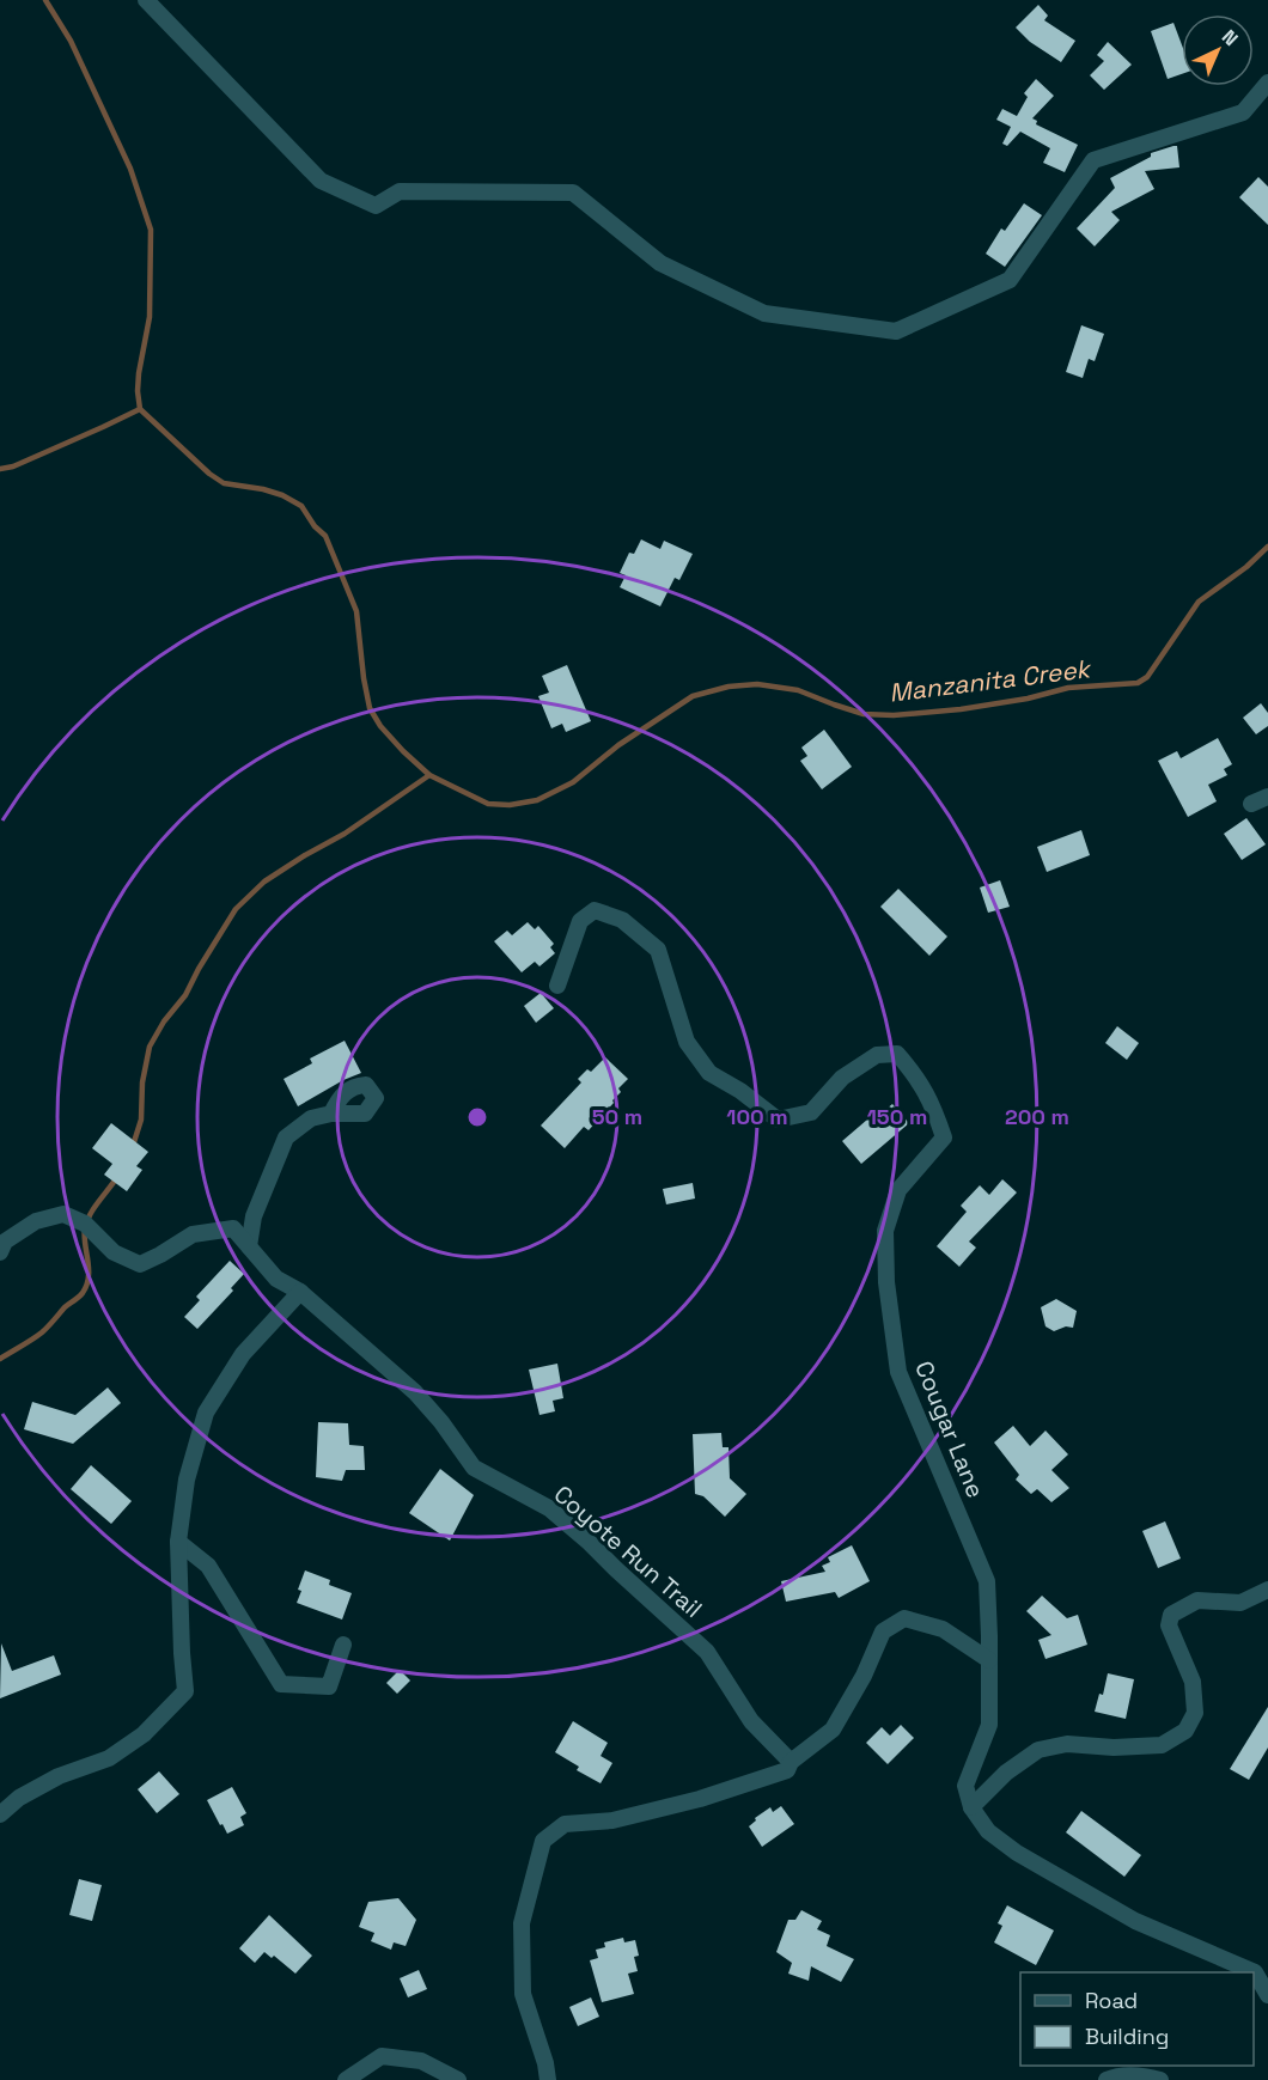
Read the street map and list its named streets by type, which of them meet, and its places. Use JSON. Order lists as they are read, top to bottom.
{
  "streets": {
    "street": ["Cougar Lane", "Coyote Run Trail"]
  },
  "water": ["Manzanita Creek"],
  "legend": ["Road", "Building"],
  "north": "top right",
  "rings": [
    "50 m",
    "100 m",
    "150 m",
    "200 m"
  ]
}
